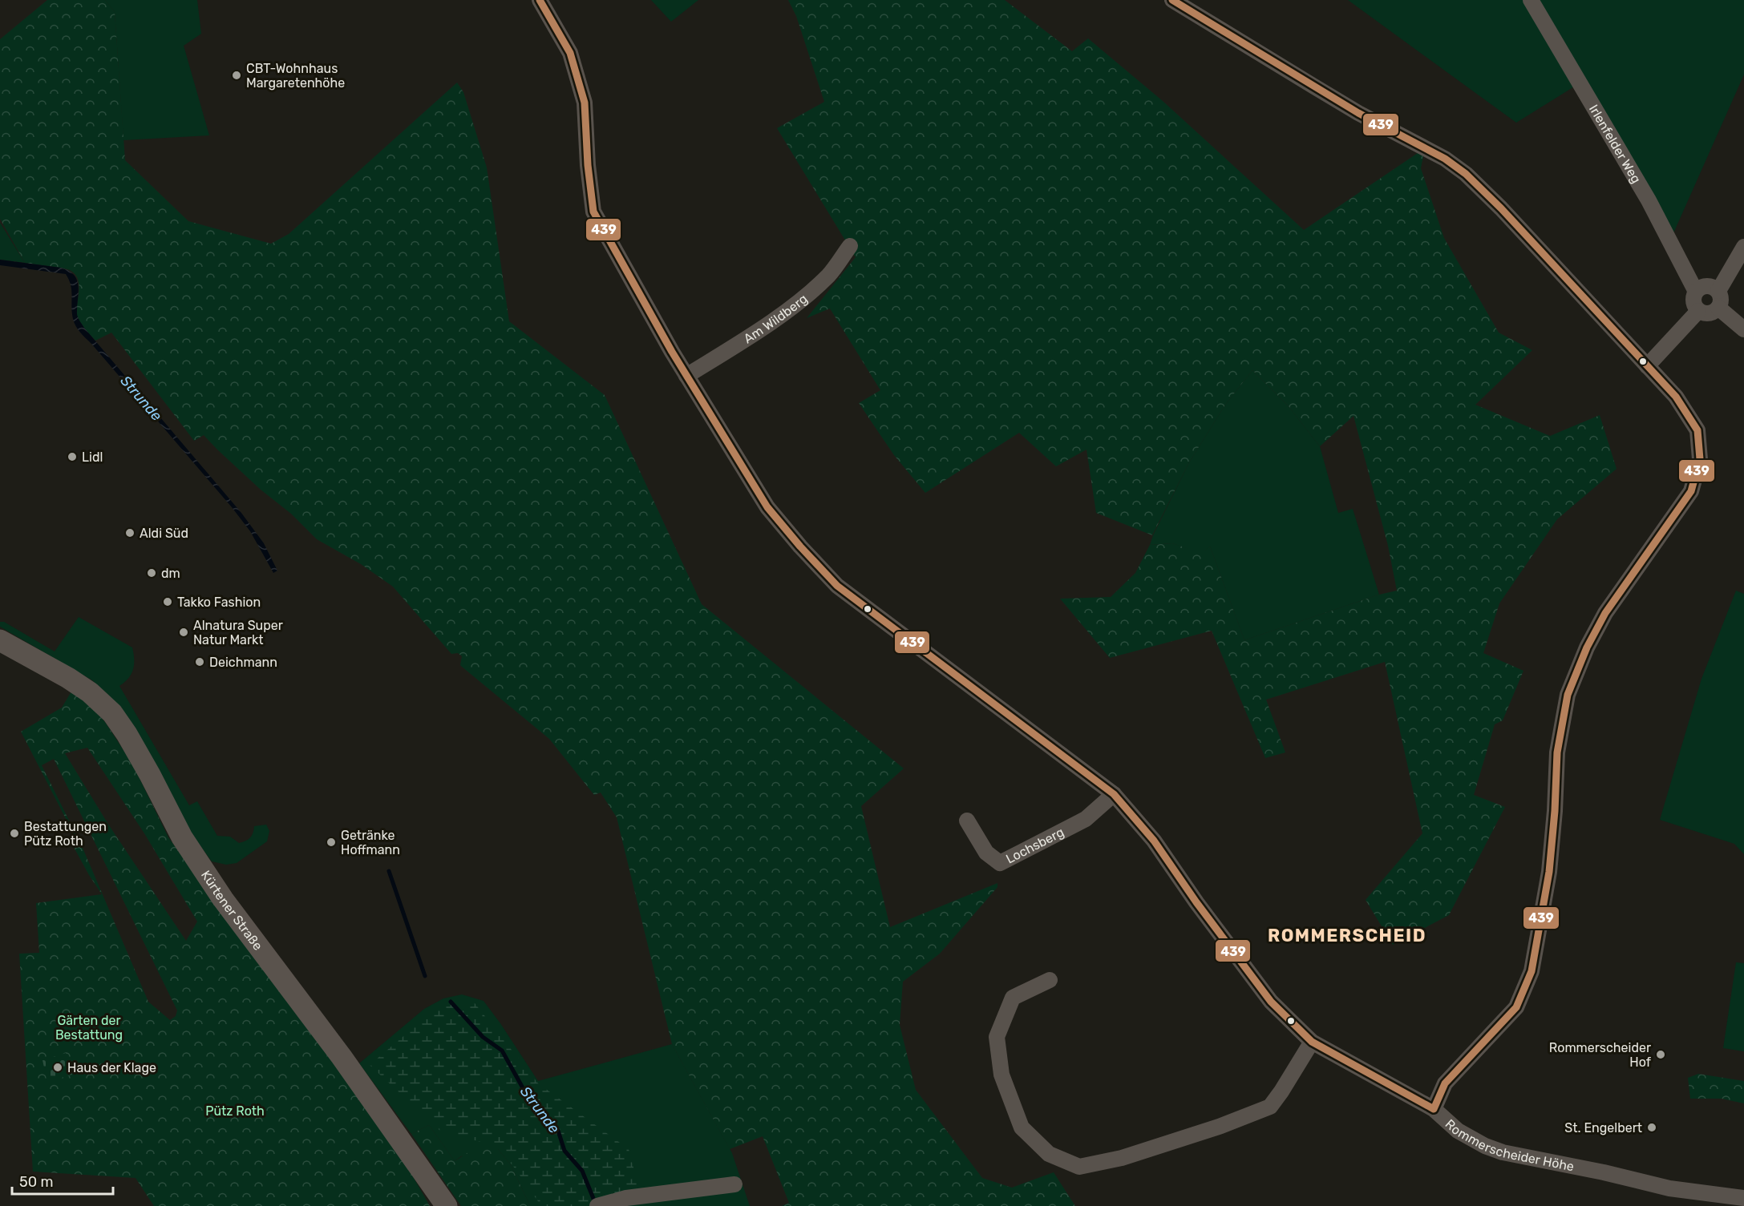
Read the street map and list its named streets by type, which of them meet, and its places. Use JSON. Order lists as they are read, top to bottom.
{
  "streets": {
    "main road": ["Kürtener Straße"],
    "street": [
      "Irlenfelder Weg",
      "Am Wildberg",
      "Lochsberg",
      "Rommerscheider Höhe"
    ]
  },
  "crossings": [
    ["Am Wildberg", "Rommerscheider Höhe"],
    ["Lochsberg", "Rommerscheider Höhe"]
  ],
  "districts": ["ROMMERSCHEID"],
  "water": ["Strunde"],
  "parks": ["Gärten der Bestattung", "Pütz Roth"],
  "places": [
    "CBT-Wohnhaus Margaretenhöhe",
    "Lidl",
    "Aldi Süd",
    "dm",
    "Takko Fashion",
    "Alnatura Super Natur Markt",
    "Deichmann",
    "Bestattungen Pütz Roth",
    "Getränke Hoffmann",
    "Rommerscheider Hof",
    "Haus der Klage",
    "St. Engelbert"
  ],
  "lines": ["transit line 439"],
  "scale_bar": "50 m"
}
